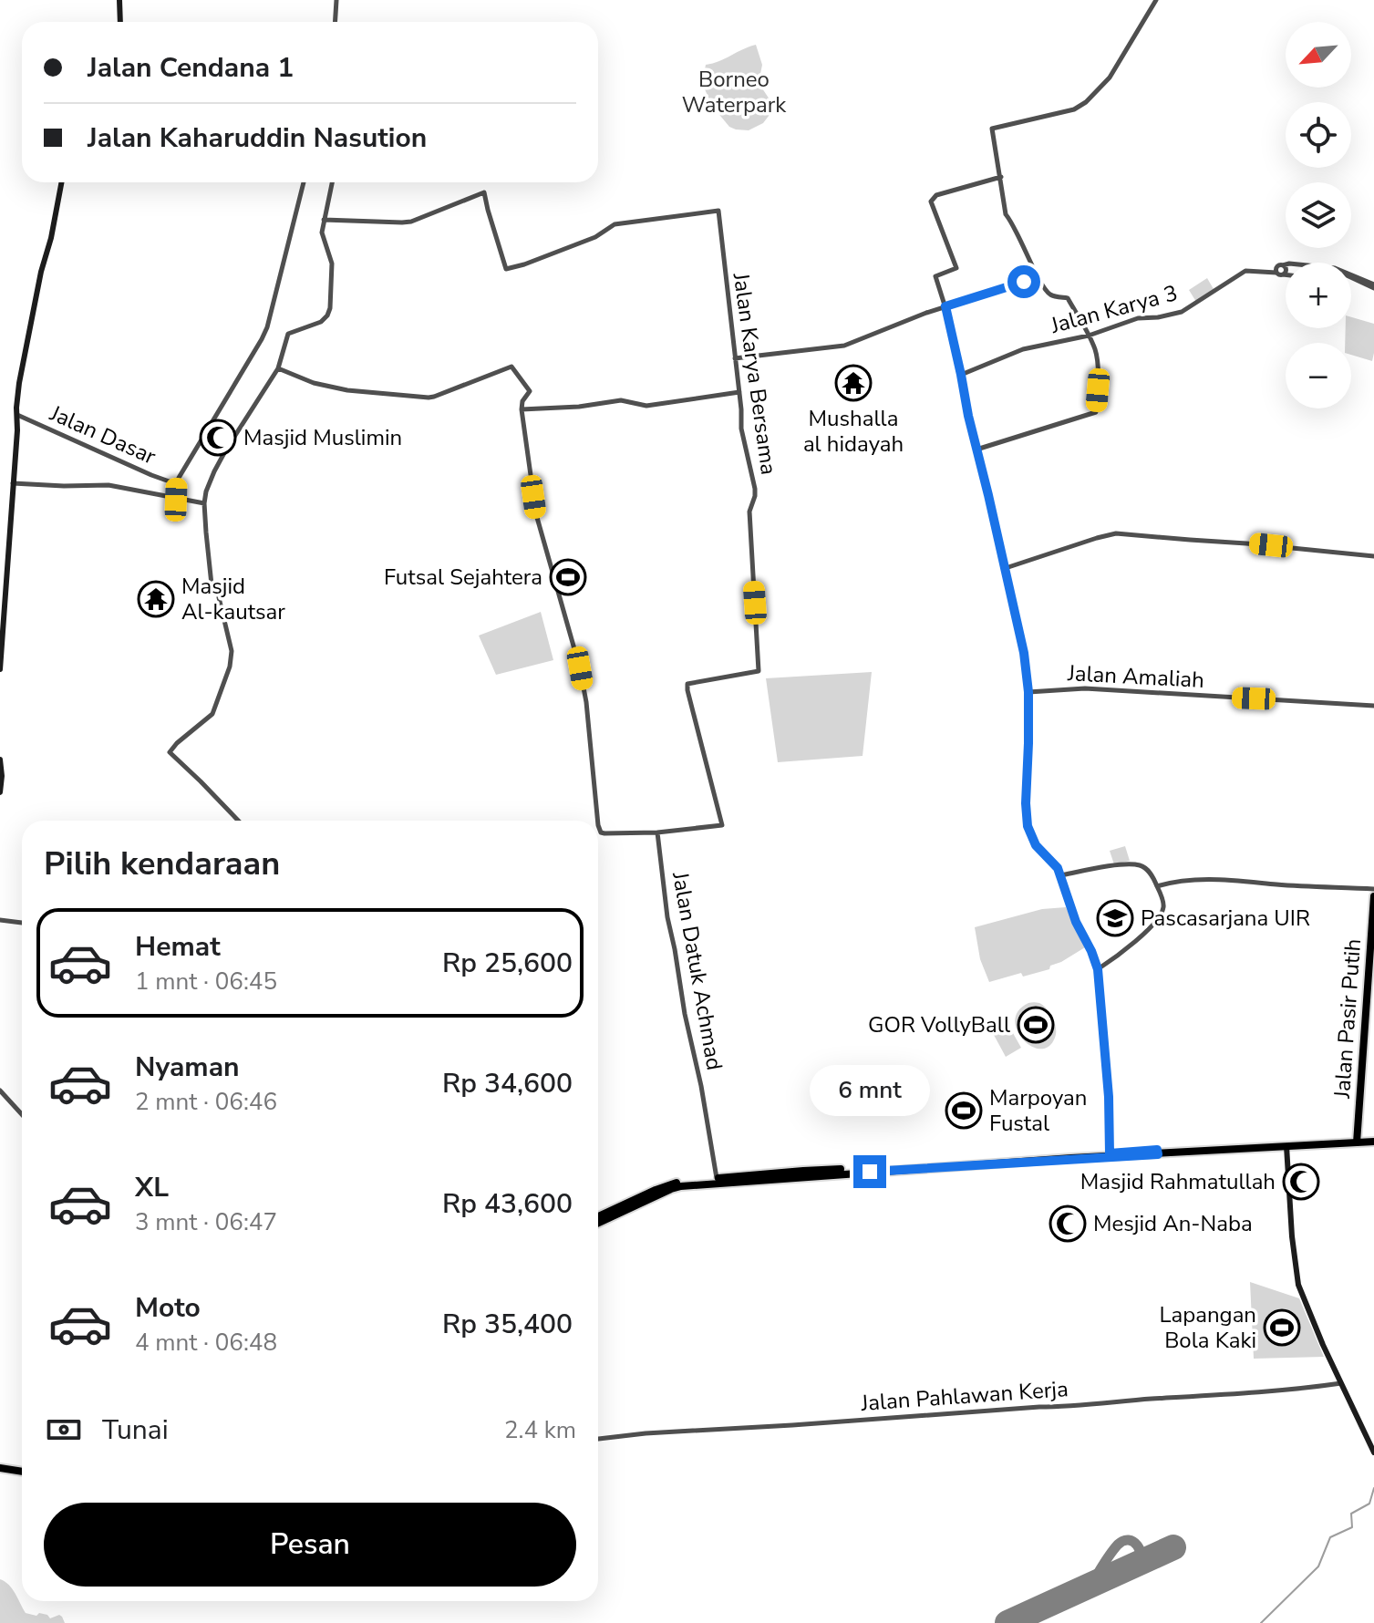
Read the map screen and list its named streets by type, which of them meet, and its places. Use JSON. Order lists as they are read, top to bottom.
{
  "streets": {
    "highway": ["Jalan Pasir Putih"],
    "street": [
      "Jalan Karya 3",
      "Jalan Karya Bersama",
      "Jalan Dasar",
      "Jalan Amaliah",
      "Jalan Datuk Achmad",
      "Jalan Pahlawan Kerja"
    ]
  },
  "crossings": [
    ["Jalan Karya Bersama", "Jalan Datuk Achmad"]
  ],
  "parks": ["Borneo Waterpark"],
  "places": {
    "temple": ["Mushalla al hidayah", "Masjid Al-kautsar"],
    "mosque": ["Masjid Muslimin", "Masjid Rahmatullah", "Mesjid An-Naba"],
    "sports": [
      "Futsal Sejahtera",
      "GOR VollyBall",
      "Marpoyan Fustal",
      "Lapangan Bola Kaki"
    ],
    "school or university": ["Pascasarjana UIR"]
  },
  "north": "bottom left",
  "page": {
    "map_buttons": ["+", "−"],
    "banner": ["Jalan Cendana 1", "Jalan Kaharuddin Nasution"],
    "heading": "Pilih kendaraan",
    "list": [
      {
        "name": "Hemat",
        "note": "1 mnt · 06:45",
        "value": "Rp 25,600"
      },
      {
        "name": "Nyaman",
        "note": "2 mnt · 06:46",
        "value": "Rp 34,600"
      },
      {
        "name": "XL",
        "note": "3 mnt · 06:47",
        "value": "Rp 43,600"
      },
      {
        "name": "Moto",
        "note": "4 mnt · 06:48",
        "value": "Rp 35,400"
      }
    ],
    "bubble": "6 mnt",
    "pay": ["Tunai", "2.4 km"],
    "buttons": "Pesan"
  }
}
